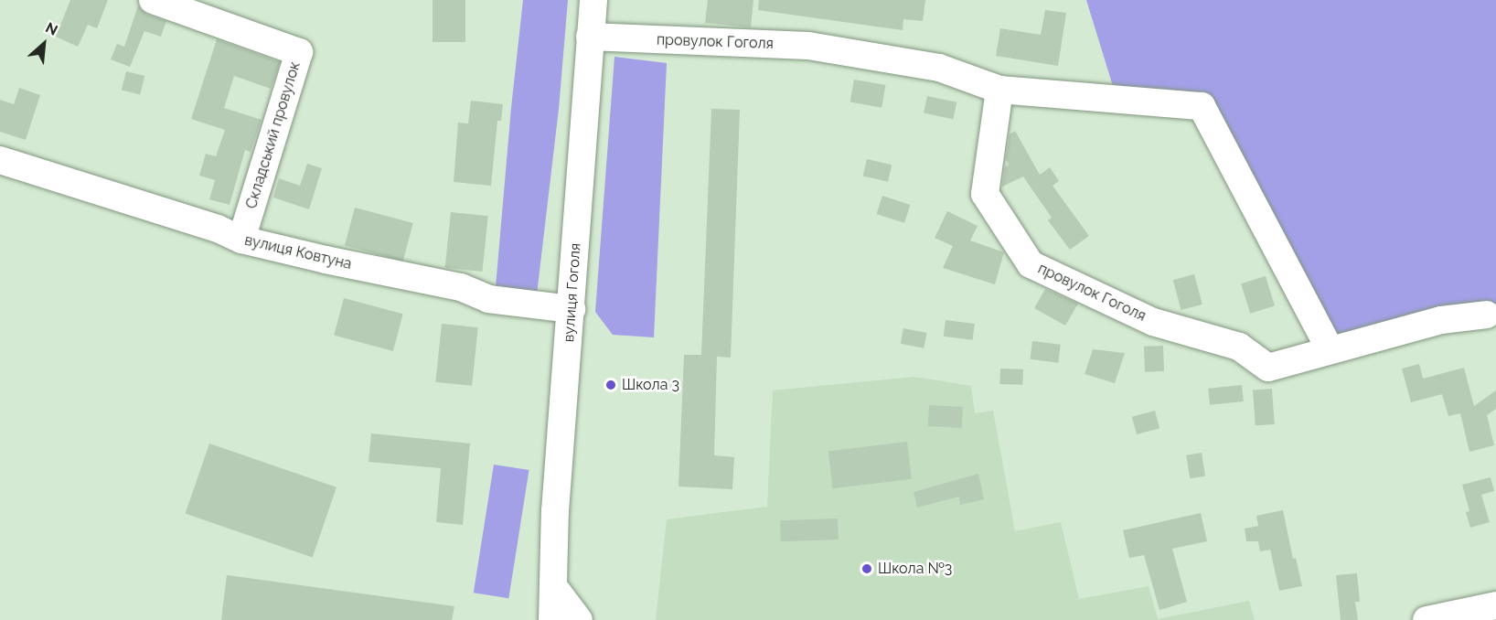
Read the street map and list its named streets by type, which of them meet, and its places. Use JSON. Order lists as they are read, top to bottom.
{
  "streets": {
    "street": [
      "провулок Гоголя",
      "Складський провулок",
      "вулиця Ковтуна",
      "вулиця Гоголя"
    ]
  },
  "crossings": [
    ["провулок Гоголя", "вулиця Гоголя"],
    ["Складський провулок", "вулиця Ковтуна"],
    ["вулиця Ковтуна", "вулиця Гоголя"]
  ],
  "places": ["Школа 3", "Школа №3"],
  "north": "top right"
}
